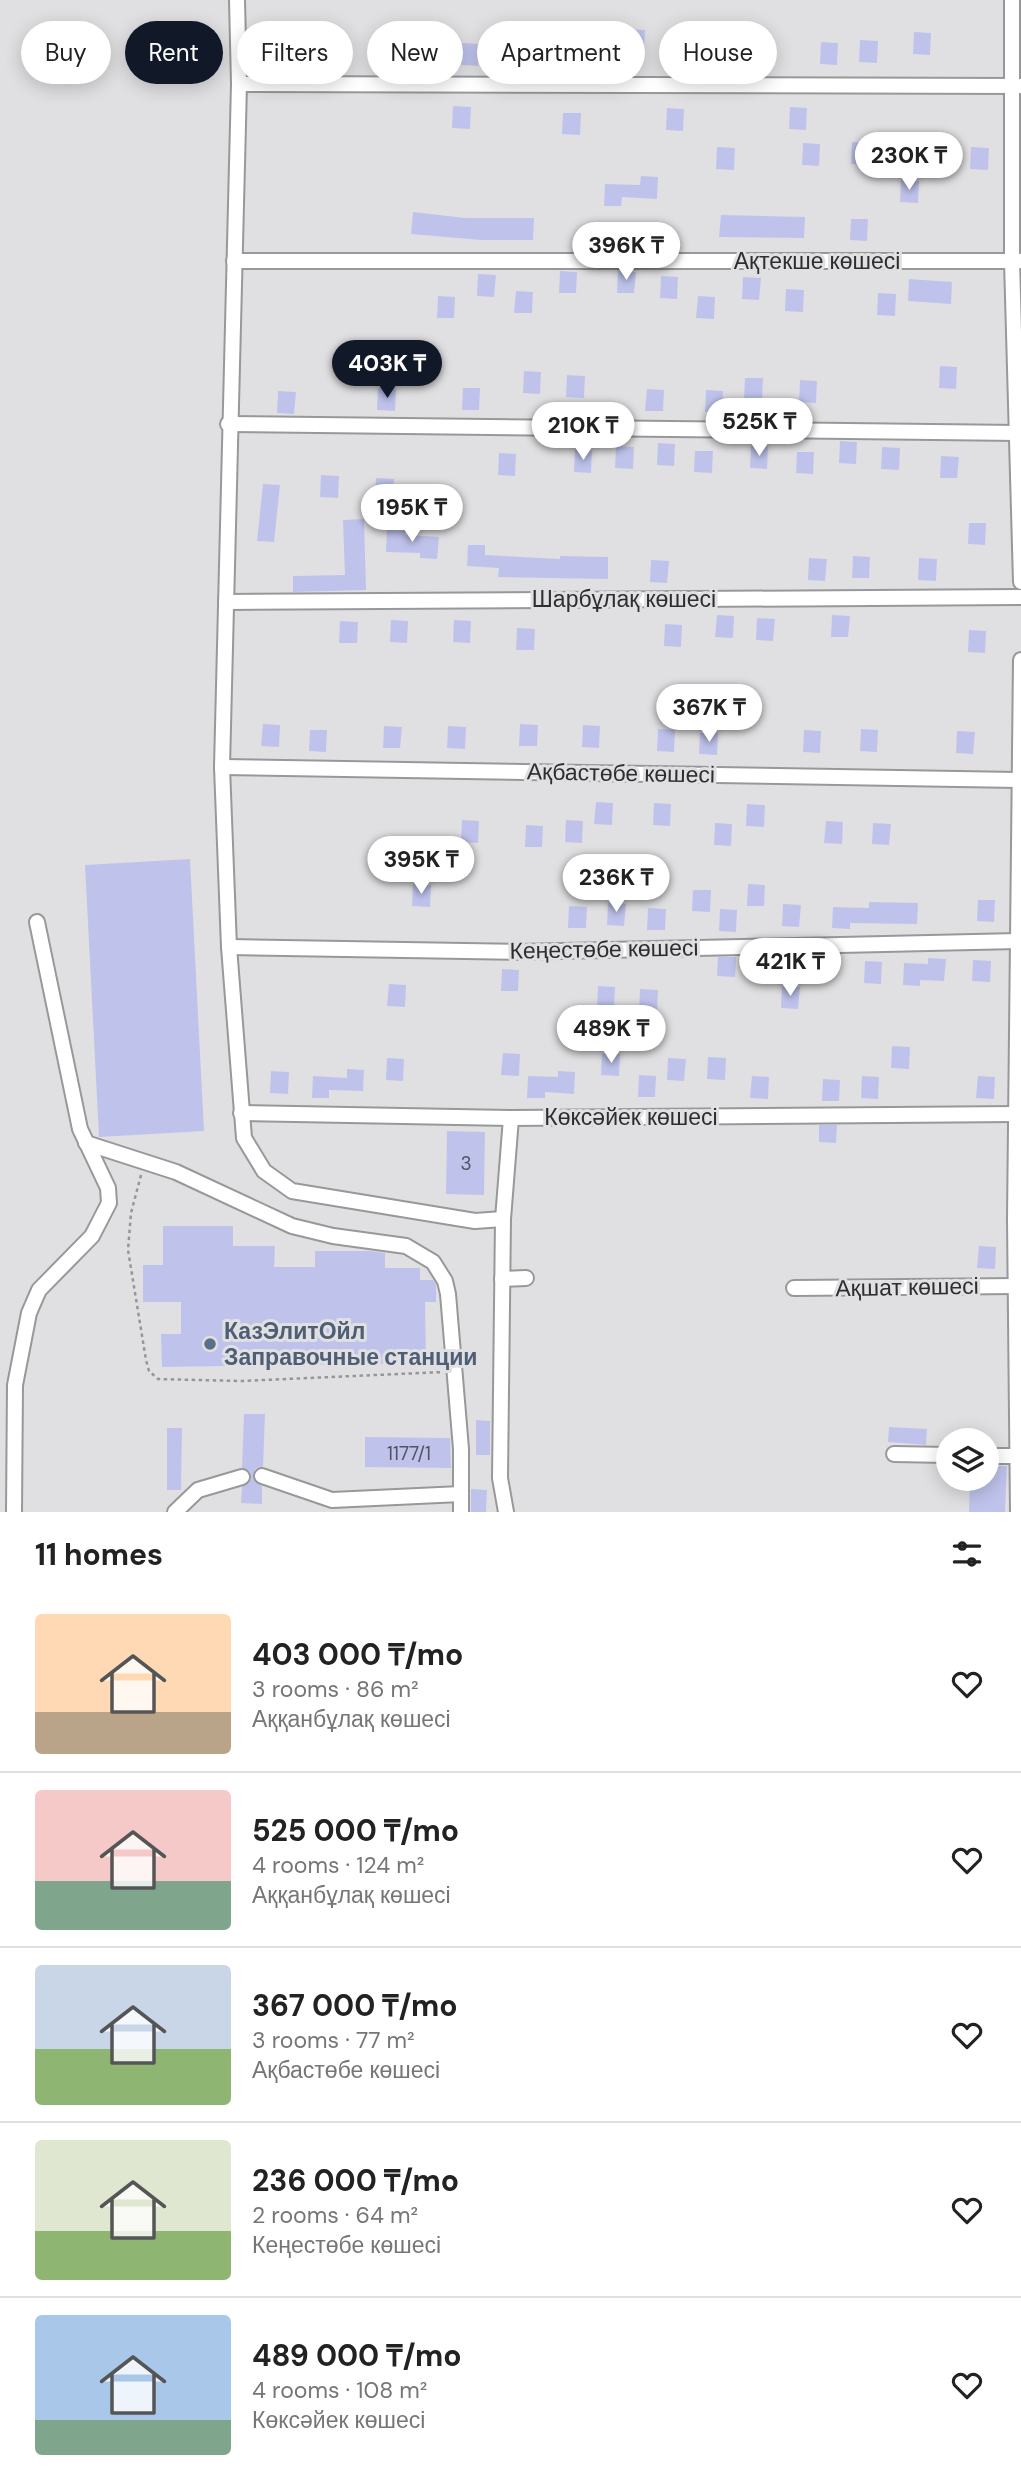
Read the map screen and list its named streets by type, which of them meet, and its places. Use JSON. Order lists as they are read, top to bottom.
{
  "streets": {
    "street": [
      "Ақтекше көшесі",
      "Шарбұлақ көшесі",
      "Ақбастөбе көшесі",
      "Кеңестөбе көшесі",
      "Көксәйек көшесі",
      "Ақшат көшесі"
    ]
  },
  "places": ["КазЭлитОйл Заправочные станции"],
  "house_numbers": ["3", "1177/1"],
  "page": {
    "chip": [
      "Buy",
      "Rent",
      "Filters",
      "New",
      "Apartment",
      "House"
    ],
    "price": [
      "230K ₸",
      "396K ₸",
      "403K ₸",
      "525K ₸",
      "210K ₸",
      "195K ₸",
      "367K ₸",
      "395K ₸",
      "236K ₸",
      "421K ₸",
      "489K ₸"
    ],
    "heading": "11 homes",
    "list": [
      {
        "name": "403 000 ₸/mo",
        "note": "3 rooms · 86 m² · Аққанбұлақ көшесі"
      },
      {
        "name": "525 000 ₸/mo",
        "note": "4 rooms · 124 m² · Аққанбұлақ көшесі"
      },
      {
        "name": "367 000 ₸/mo",
        "note": "3 rooms · 77 m² · Ақбастөбе көшесі"
      },
      {
        "name": "236 000 ₸/mo",
        "note": "2 rooms · 64 m² · Кеңестөбе көшесі"
      },
      {
        "name": "489 000 ₸/mo",
        "note": "4 rooms · 108 m² · Көксәйек көшесі"
      }
    ]
  }
}
